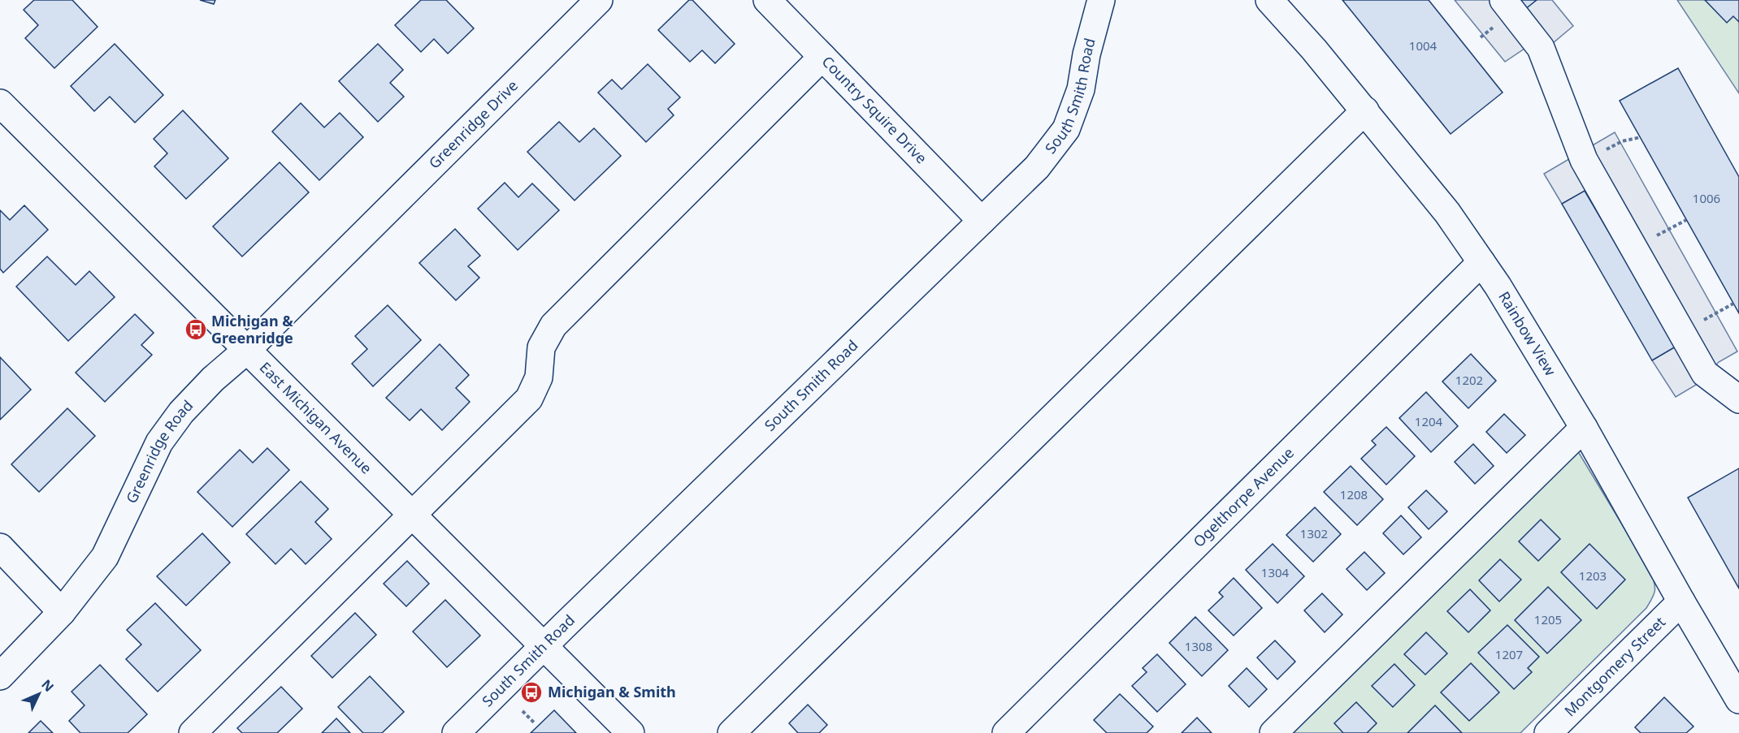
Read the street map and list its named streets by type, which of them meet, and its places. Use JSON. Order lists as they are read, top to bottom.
{
  "streets": {
    "street": [
      "South Smith Road",
      "Country Squire Drive",
      "Greenridge Drive",
      "Rainbow View",
      "East Michigan Avenue",
      "Greenridge Road",
      "Ogelthorpe Avenue",
      "Montgomery Street"
    ]
  },
  "crossings": [
    ["South Smith Road", "Country Squire Drive"],
    ["South Smith Road", "East Michigan Avenue"],
    ["Greenridge Drive", "Greenridge Road"],
    ["Rainbow View", "Ogelthorpe Avenue"],
    ["Rainbow View", "Montgomery Street"],
    ["East Michigan Avenue", "Greenridge Road"]
  ],
  "places": {
    "bus stop": ["Michigan & Greenridge", "Michigan & Smith"]
  },
  "house_numbers": [
    "1004",
    "1006",
    "1202",
    "1204",
    "1208",
    "1302",
    "1304",
    "1203",
    "1205",
    "1308",
    "1207"
  ],
  "north": "top right"
}
